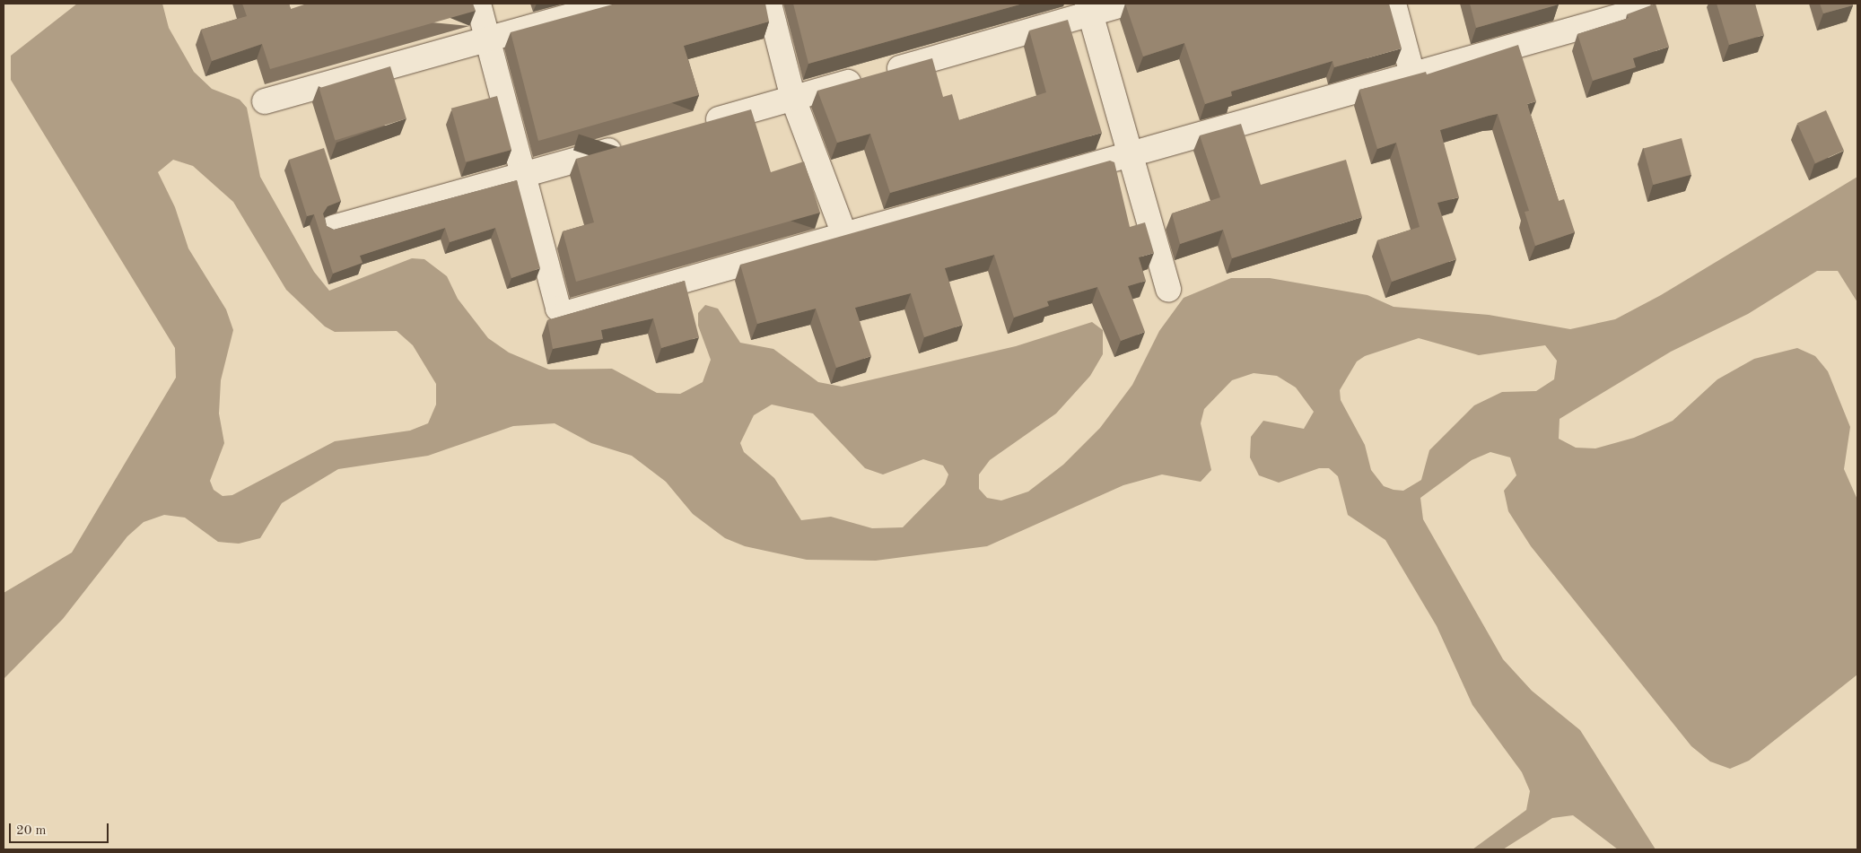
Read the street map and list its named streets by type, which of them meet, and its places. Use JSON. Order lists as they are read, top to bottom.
{
  "scale_bar": "20 m"
}
